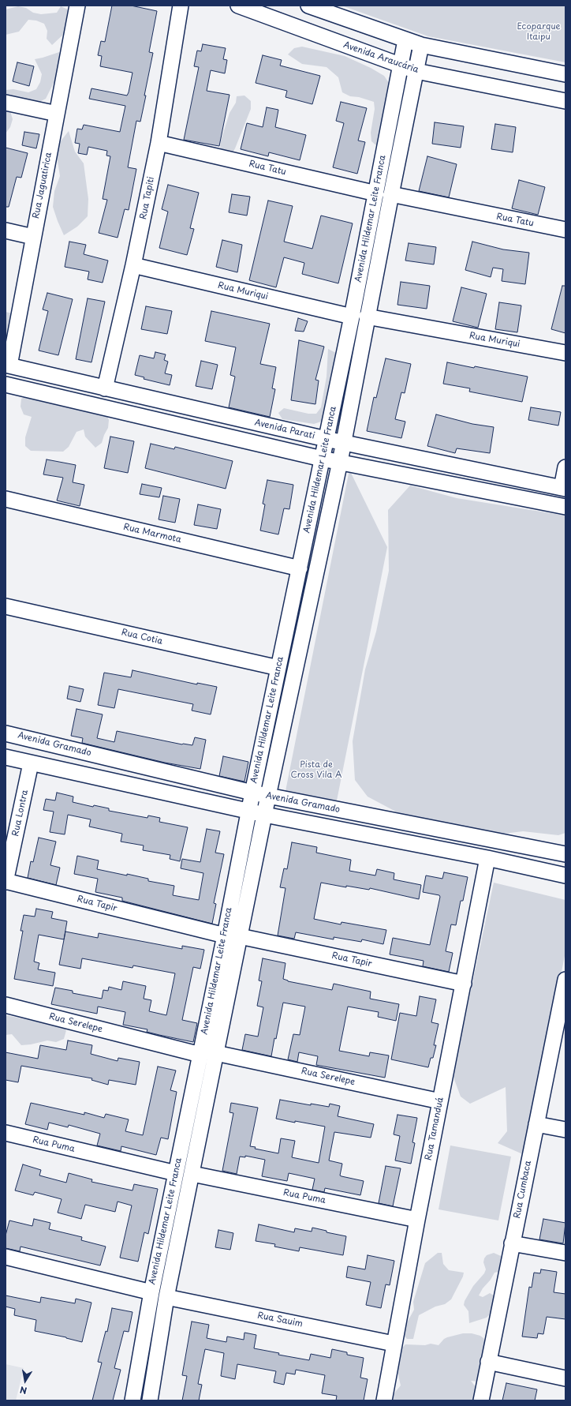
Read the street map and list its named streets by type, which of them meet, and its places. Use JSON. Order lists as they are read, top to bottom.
{
  "streets": {
    "street": [
      "Avenida Araucária",
      "Rua Tatu",
      "Rua Jaguatirica",
      "Rua Tapiti",
      "Avenida Hildemar Leite Franca",
      "Rua Muriqui",
      "Avenida Parati",
      "Rua Marmota",
      "Rua Cotia",
      "Avenida Gramado",
      "Rua Lontra",
      "Rua Tapir",
      "Rua Serelepe",
      "Rua Tamanduá",
      "Rua Puma",
      "Rua Cumbaca",
      "Rua Sauim"
    ]
  },
  "crossings": [
    ["Avenida Araucária", "Avenida Hildemar Leite Franca"],
    ["Rua Tatu", "Rua Tapiti"],
    ["Rua Tatu", "Avenida Hildemar Leite Franca"],
    ["Rua Jaguatirica", "Avenida Parati"],
    ["Rua Tapiti", "Rua Muriqui"],
    ["Rua Tapiti", "Avenida Parati"],
    ["Avenida Hildemar Leite Franca", "Rua Muriqui"],
    ["Avenida Hildemar Leite Franca", "Avenida Parati"],
    ["Avenida Hildemar Leite Franca", "Rua Marmota"],
    ["Avenida Hildemar Leite Franca", "Rua Cotia"],
    ["Avenida Hildemar Leite Franca", "Avenida Gramado"],
    ["Avenida Hildemar Leite Franca", "Rua Tapir"],
    ["Avenida Hildemar Leite Franca", "Rua Serelepe"],
    ["Avenida Hildemar Leite Franca", "Rua Puma"],
    ["Avenida Hildemar Leite Franca", "Rua Sauim"],
    ["Rua Lontra", "Rua Tapir"],
    ["Rua Tapir", "Rua Tamanduá"],
    ["Rua Serelepe", "Rua Tamanduá"],
    ["Rua Tamanduá", "Rua Puma"],
    ["Rua Tamanduá", "Rua Sauim"]
  ],
  "parks": ["Ecoparque Itaipu", "Pista de Cross Vila A"],
  "north": "bottom"
}
